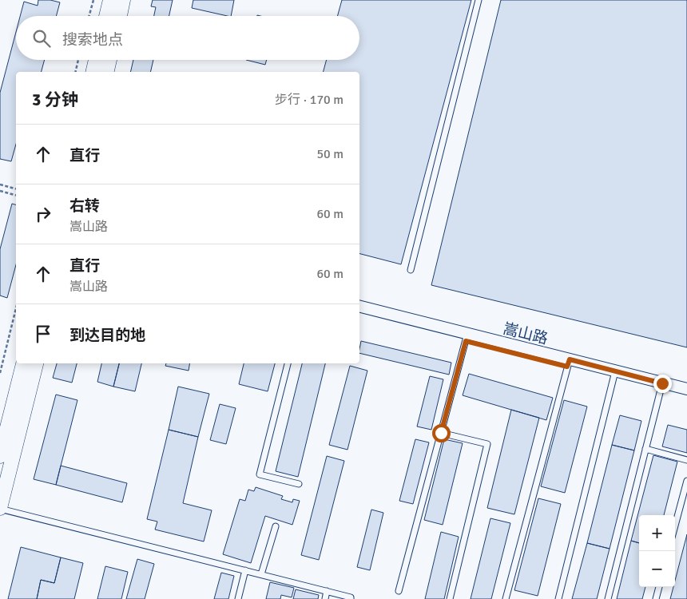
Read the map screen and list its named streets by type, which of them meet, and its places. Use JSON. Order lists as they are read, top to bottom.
{
  "streets": {
    "street": ["嵩山路"]
  },
  "page": {
    "search": "搜索地点",
    "heading": ["3 分钟", "步行 · 170 m"],
    "list": [
      ["直行", "50 m"],
      ["右转", "嵩山路", "60 m"],
      ["直行", "嵩山路", "60 m"],
      "到达目的地"
    ],
    "map_buttons": ["+", "−"]
  }
}
